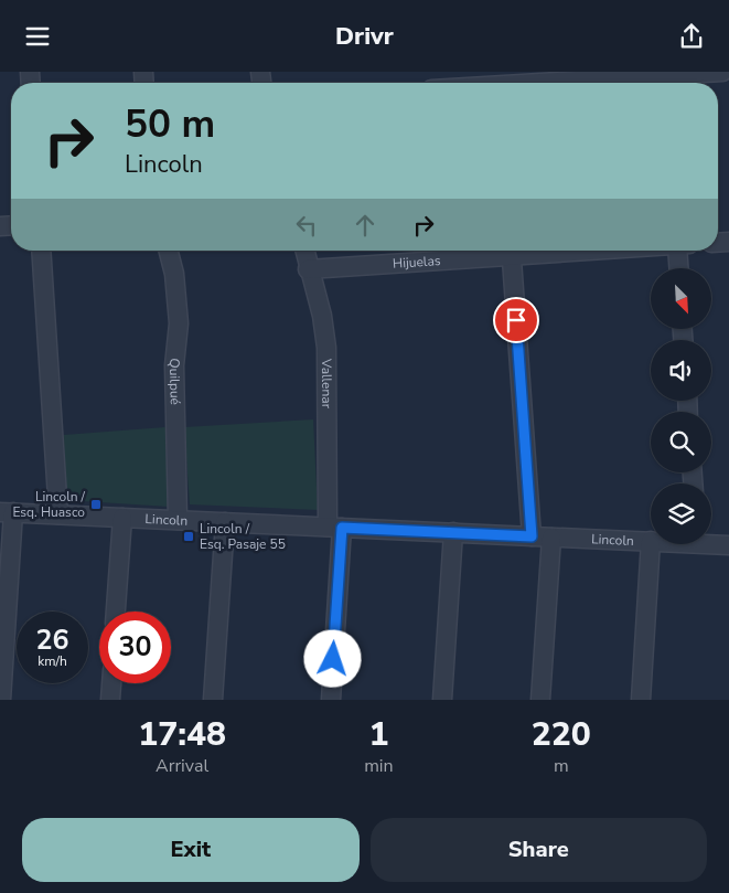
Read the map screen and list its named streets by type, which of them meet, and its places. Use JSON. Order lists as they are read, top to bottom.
{
  "streets": {
    "street": [
      "Hijuelas",
      "Quilpué",
      "Vallenar",
      "Lincoln"
    ]
  },
  "crossings": [
    ["Hijuelas", "Vallenar"],
    ["Quilpué", "Lincoln"],
    ["Vallenar", "Lincoln"]
  ],
  "places": {
    "transit": ["Lincoln / Esq. Huasco", "Lincoln / Esq. Pasaje 55"]
  },
  "north": "bottom right",
  "page": {
    "header": "Drivr",
    "turn": ["50 m", "Lincoln"],
    "speed": "26 km/h",
    "limit": "30",
    "eta": [
      "17:48",
      "Arrival",
      "1",
      "min",
      "220",
      "m"
    ],
    "buttons": ["Exit", "Share"]
  }
}
